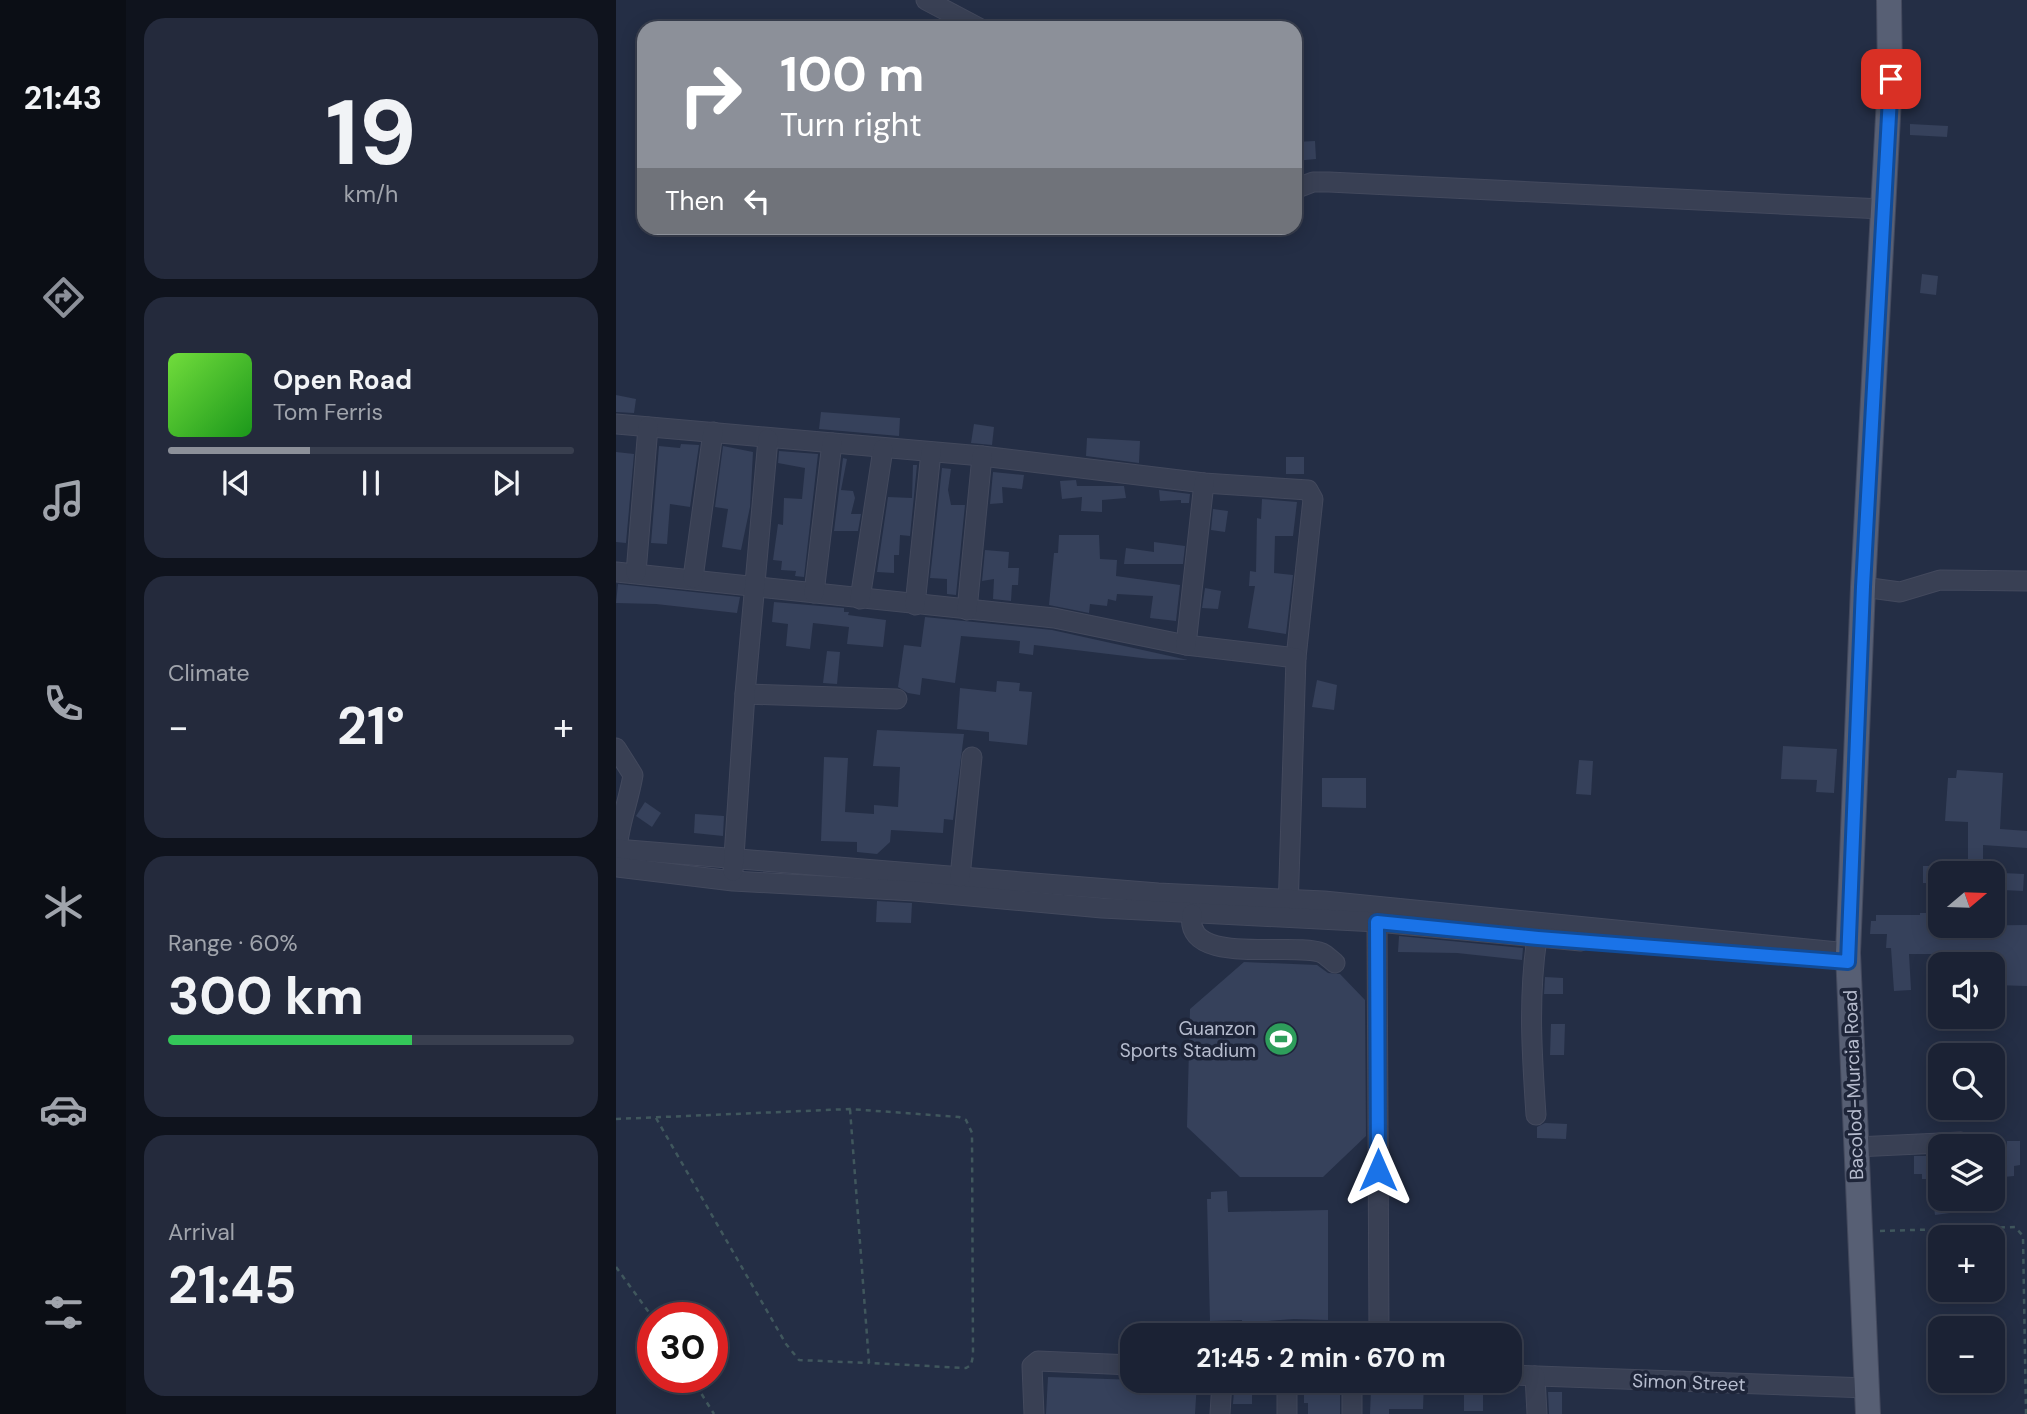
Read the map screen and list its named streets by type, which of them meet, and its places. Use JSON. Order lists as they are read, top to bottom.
{
  "streets": {
    "main road": ["Bacolod-Murcia Road"],
    "street": ["Simon Street"]
  },
  "crossings": [
    ["Bacolod-Murcia Road", "Simon Street"]
  ],
  "places": {
    "sports": ["Guanzon Sports Stadium"]
  },
  "north": "right",
  "page": {
    "tabs": "21:43",
    "tile": [
      ["19", "km/h"],
      "Climate",
      ["Range · 60%", "300 km"],
      ["Arrival", "21:45"]
    ],
    "turn": ["100 m", "Turn right"],
    "then": "Then",
    "song": ["Open Road", "Tom Ferris"],
    "heat": ["−", "21°", "+"],
    "map_buttons": ["+", "−"],
    "limit": "30",
    "trip": "21:45 · 2 min · 670 m"
  }
}
